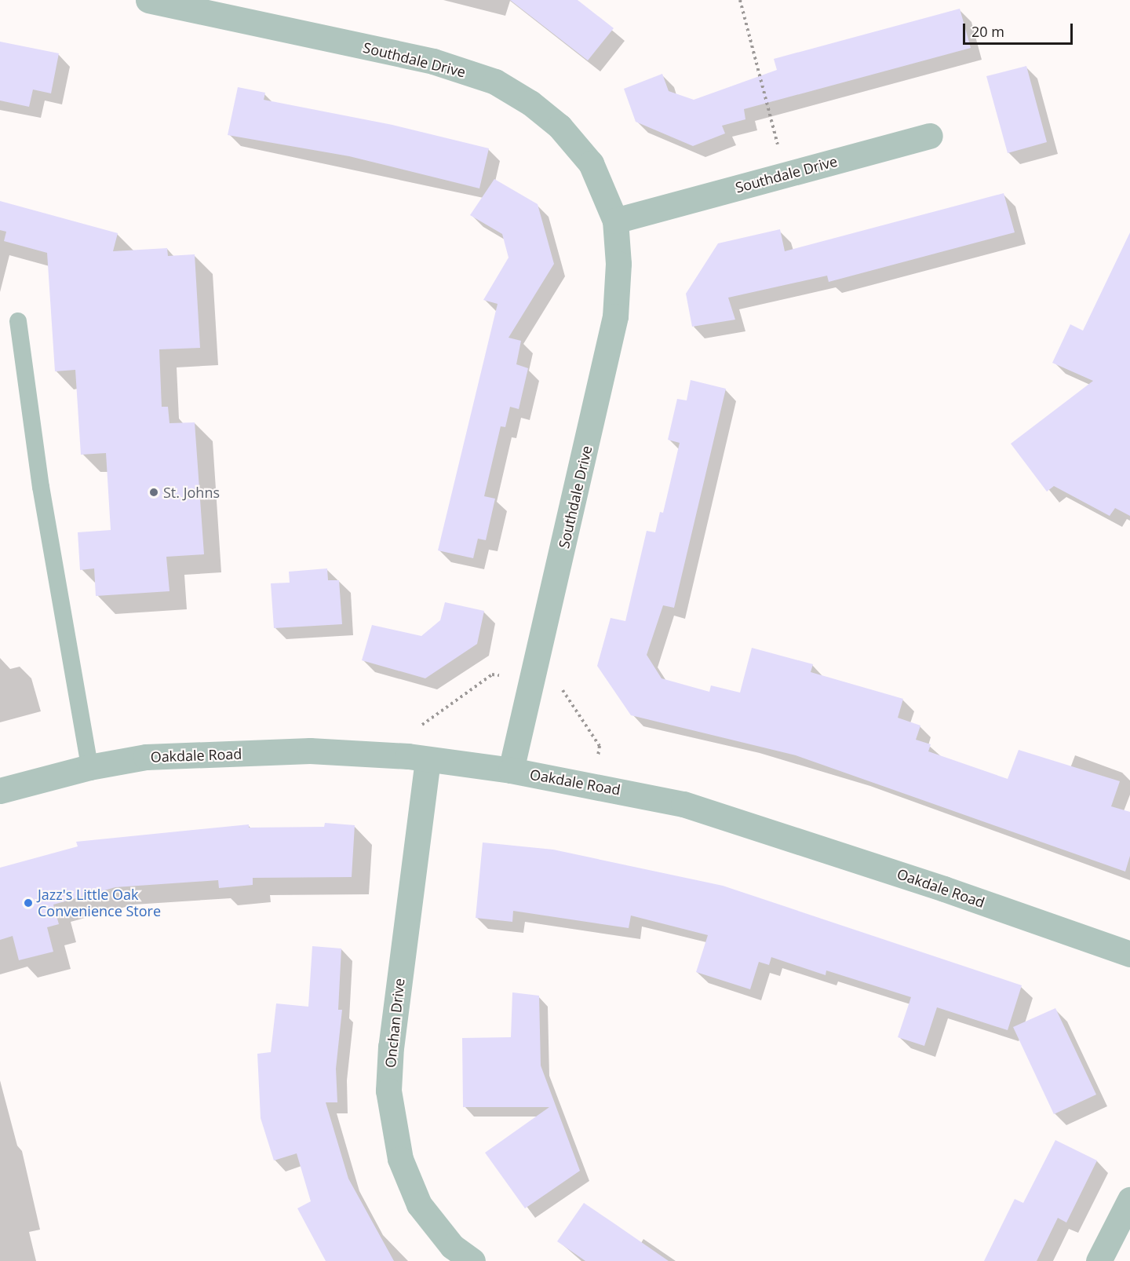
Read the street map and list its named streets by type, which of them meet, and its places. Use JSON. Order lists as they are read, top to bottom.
{
  "streets": {
    "street": ["Southdale Drive", "Oakdale Road", "Onchan Drive"]
  },
  "crossings": [
    ["Southdale Drive", "Oakdale Road"],
    ["Oakdale Road", "Onchan Drive"]
  ],
  "places": ["St. Johns", "Jazz's Little Oak Convenience Store"],
  "scale_bar": "20 m"
}
